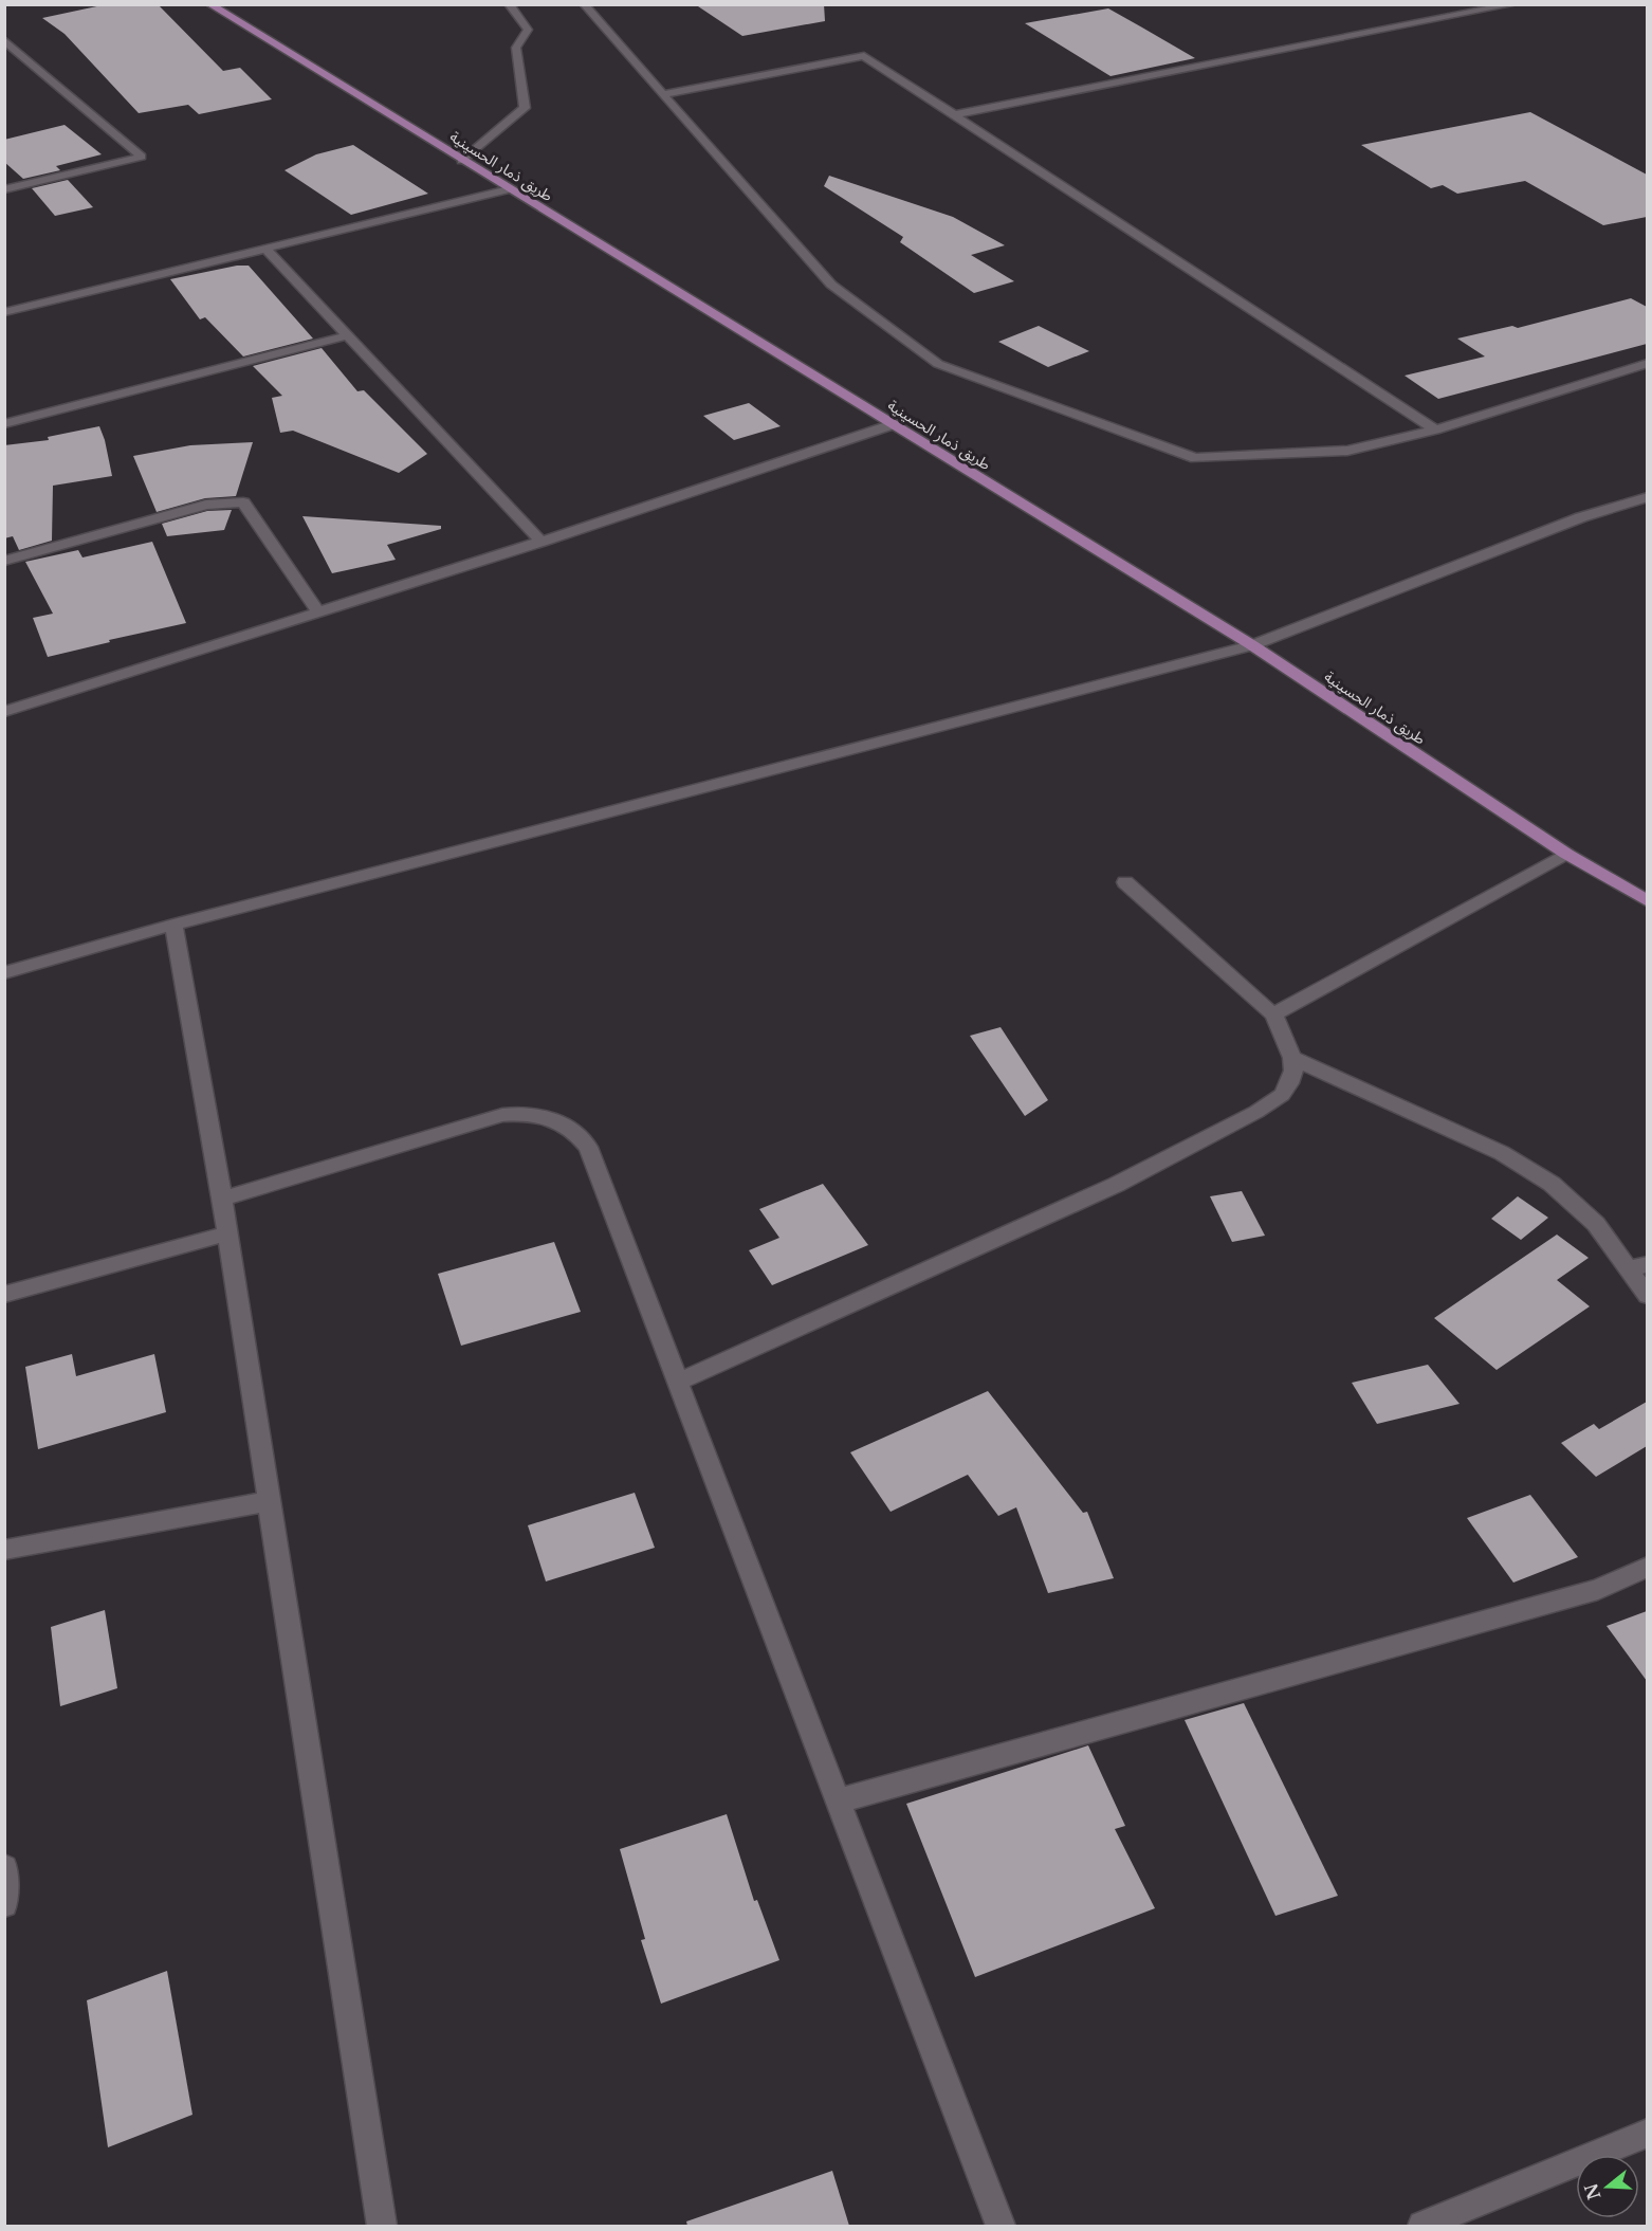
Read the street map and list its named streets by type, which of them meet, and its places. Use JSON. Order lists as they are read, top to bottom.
{
  "streets": {
    "main road": ["طريق ذمار الحسينية"]
  },
  "north": "left"
}
